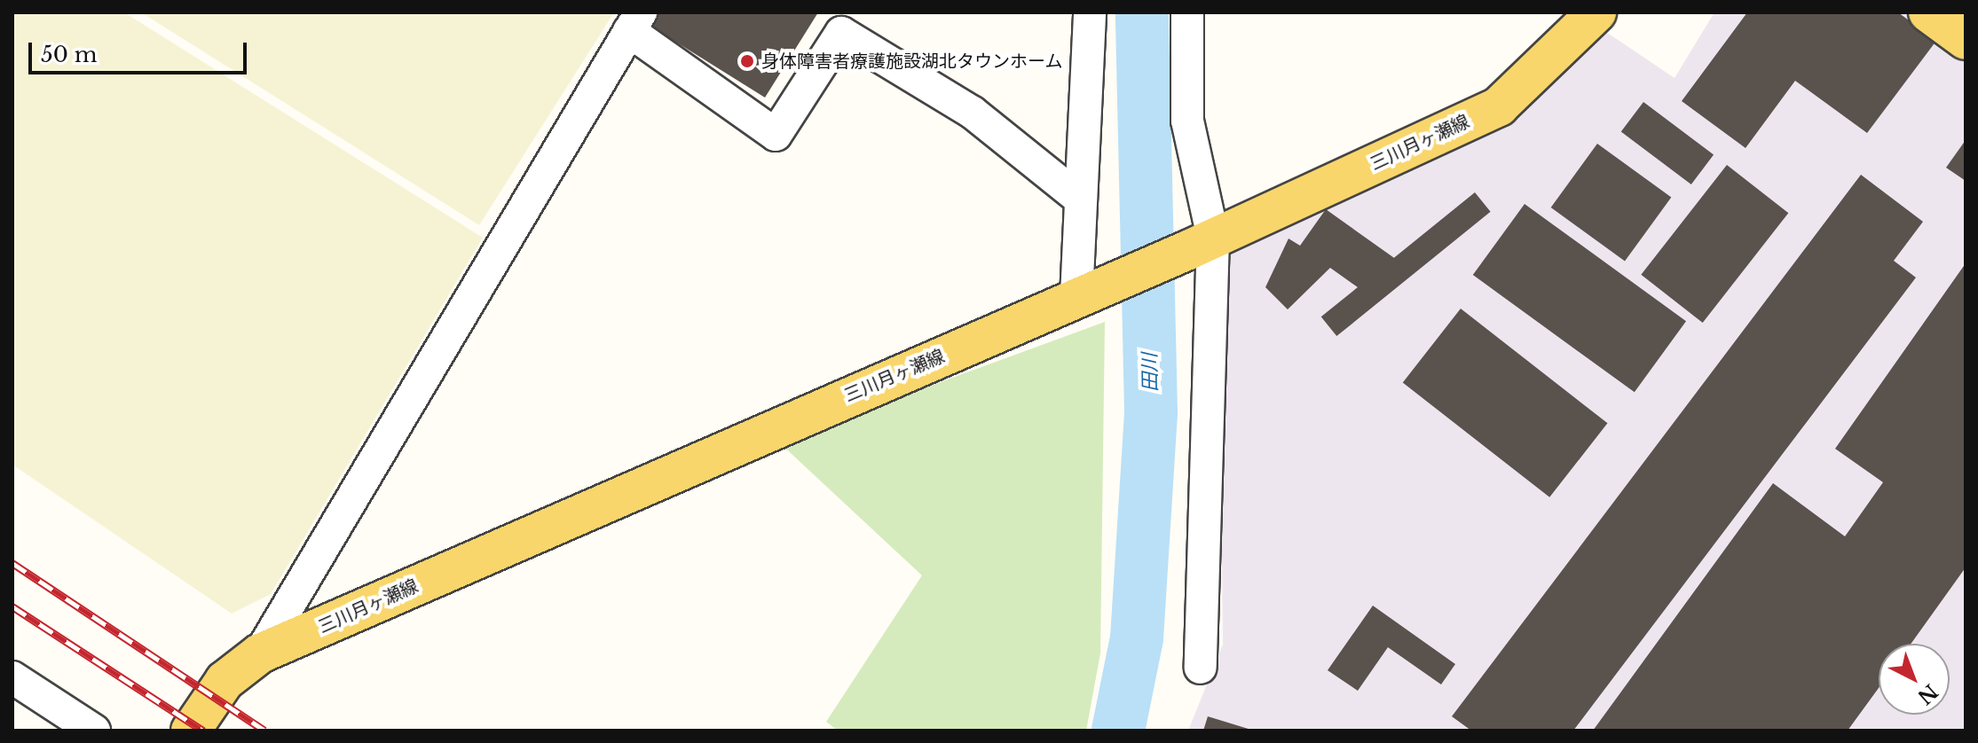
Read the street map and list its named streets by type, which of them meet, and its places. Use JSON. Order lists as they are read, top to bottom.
{
  "streets": {
    "main road": ["三川月ヶ瀬線"]
  },
  "water": ["田川"],
  "places": ["身体障害者療護施設湖北タウンホーム"],
  "scale_bar": "50 m",
  "north": "bottom right"
}
